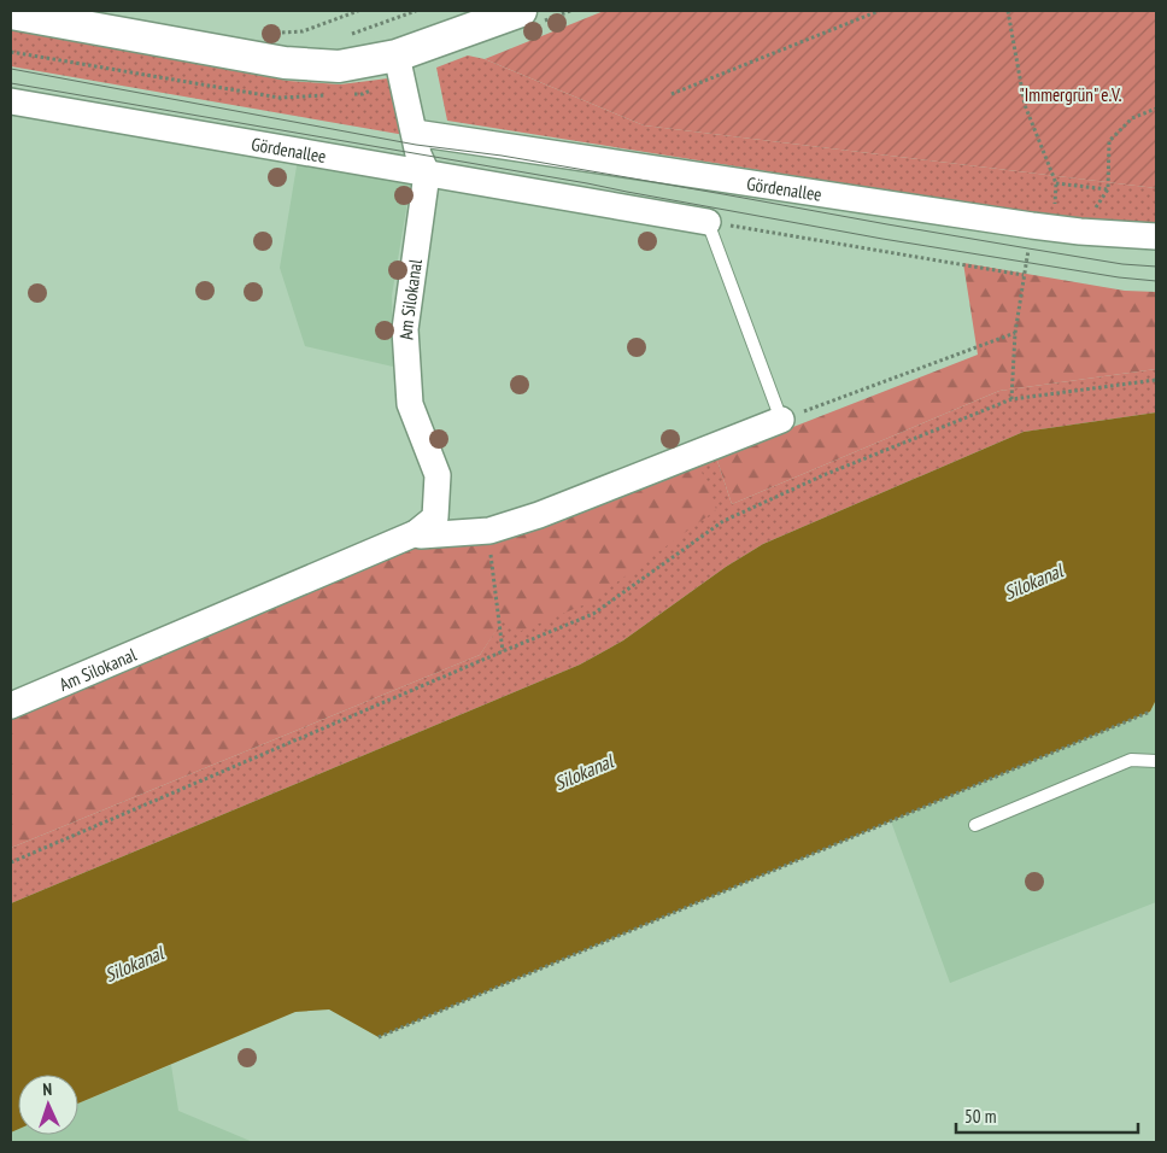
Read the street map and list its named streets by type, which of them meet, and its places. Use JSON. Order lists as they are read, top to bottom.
{
  "streets": {
    "street": ["Gördenallee", "Am Silokanal"]
  },
  "crossings": [
    ["Gördenallee", "Am Silokanal"]
  ],
  "water": ["Silokanal"],
  "parks": ["\"Immergrün\" e.V."],
  "scale_bar": "50 m",
  "north": "top"
}
